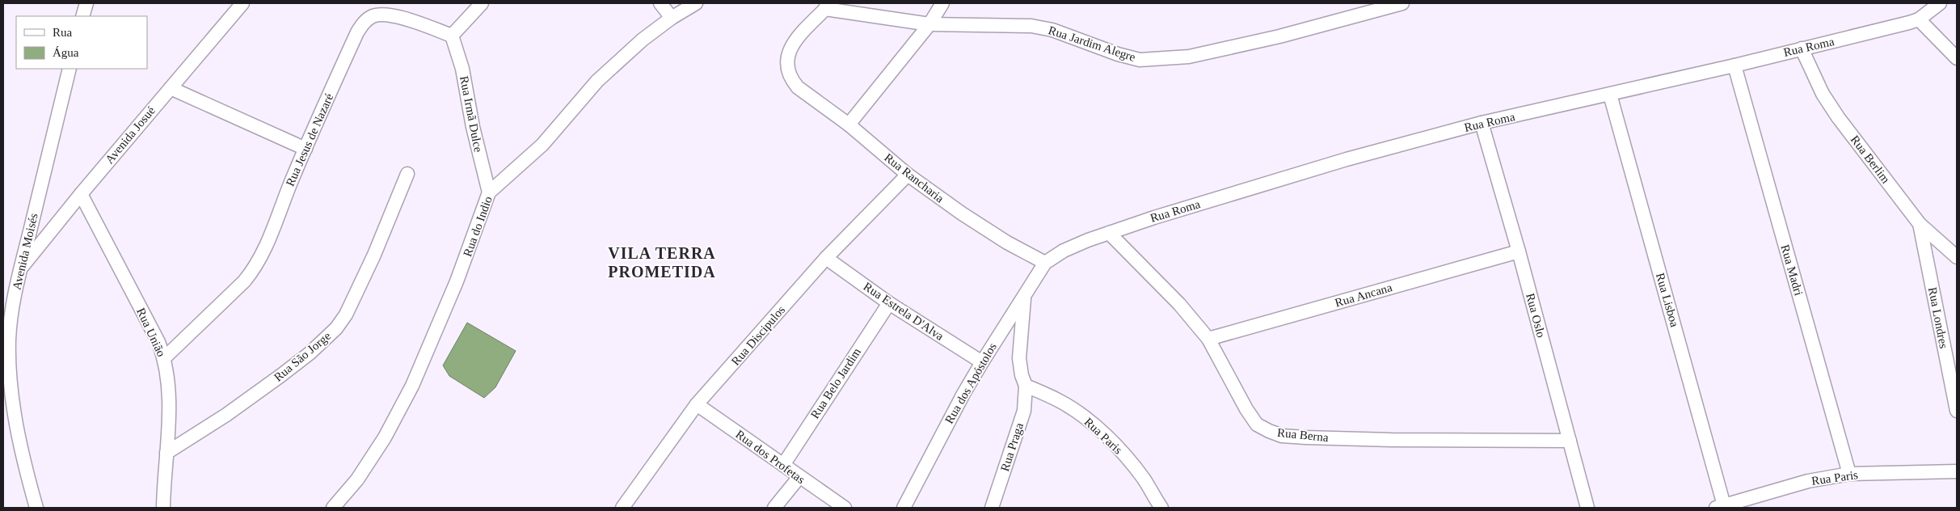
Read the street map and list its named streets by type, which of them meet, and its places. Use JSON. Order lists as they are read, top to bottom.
{
  "streets": {
    "street": [
      "Rua Jardim Alegre",
      "Rua Roma",
      "Rua Irmã Dulce",
      "Avenida Josué",
      "Rua Jesus de Nazaré",
      "Rua Berlim",
      "Rua Rancharia",
      "Rua do Indio",
      "Avenida Moisés",
      "Rua Madri",
      "Rua Ancana",
      "Rua Lisboa",
      "Rua Estrela D'Alva",
      "Rua Oslo",
      "Rua Londres",
      "Rua União",
      "Rua Discipulos",
      "Rua São Jorge",
      "Rua Belo Jardim",
      "Rua dos Apóstolos",
      "Rua Berna",
      "Rua Paris",
      "Rua Praga",
      "Rua dos Profetas"
    ]
  },
  "crossings": [
    ["Rua Jardim Alegre", "Rua Rancharia"],
    ["Rua Roma", "Rua Berlim"],
    ["Rua Roma", "Rua Rancharia"],
    ["Rua Roma", "Rua Madri"],
    ["Rua Roma", "Rua Lisboa"],
    ["Rua Roma", "Rua Oslo"],
    ["Rua Roma", "Rua dos Apóstolos"],
    ["Rua Roma", "Rua Berna"],
    ["Rua Irmã Dulce", "Rua Jesus de Nazaré"],
    ["Rua Irmã Dulce", "Rua do Indio"],
    ["Avenida Josué", "Avenida Moisés"],
    ["Avenida Josué", "Rua União"],
    ["Rua Jesus de Nazaré", "Rua União"],
    ["Rua Berlim", "Rua Londres"],
    ["Rua Rancharia", "Rua Discipulos"],
    ["Rua Rancharia", "Rua dos Apóstolos"],
    ["Rua Madri", "Rua Paris"],
    ["Rua Ancana", "Rua Oslo"],
    ["Rua Ancana", "Rua Berna"],
    ["Rua Lisboa", "Rua Paris"],
    ["Rua Estrela D'Alva", "Rua Discipulos"],
    ["Rua Estrela D'Alva", "Rua Belo Jardim"],
    ["Rua Estrela D'Alva", "Rua dos Apóstolos"],
    ["Rua Oslo", "Rua Berna"],
    ["Rua União", "Rua São Jorge"],
    ["Rua Discipulos", "Rua dos Profetas"],
    ["Rua Belo Jardim", "Rua dos Profetas"],
    ["Rua Paris", "Rua Praga"]
  ],
  "districts": ["VILA TERRA PROMETIDA"],
  "legend": ["Rua", "Água"]
}
